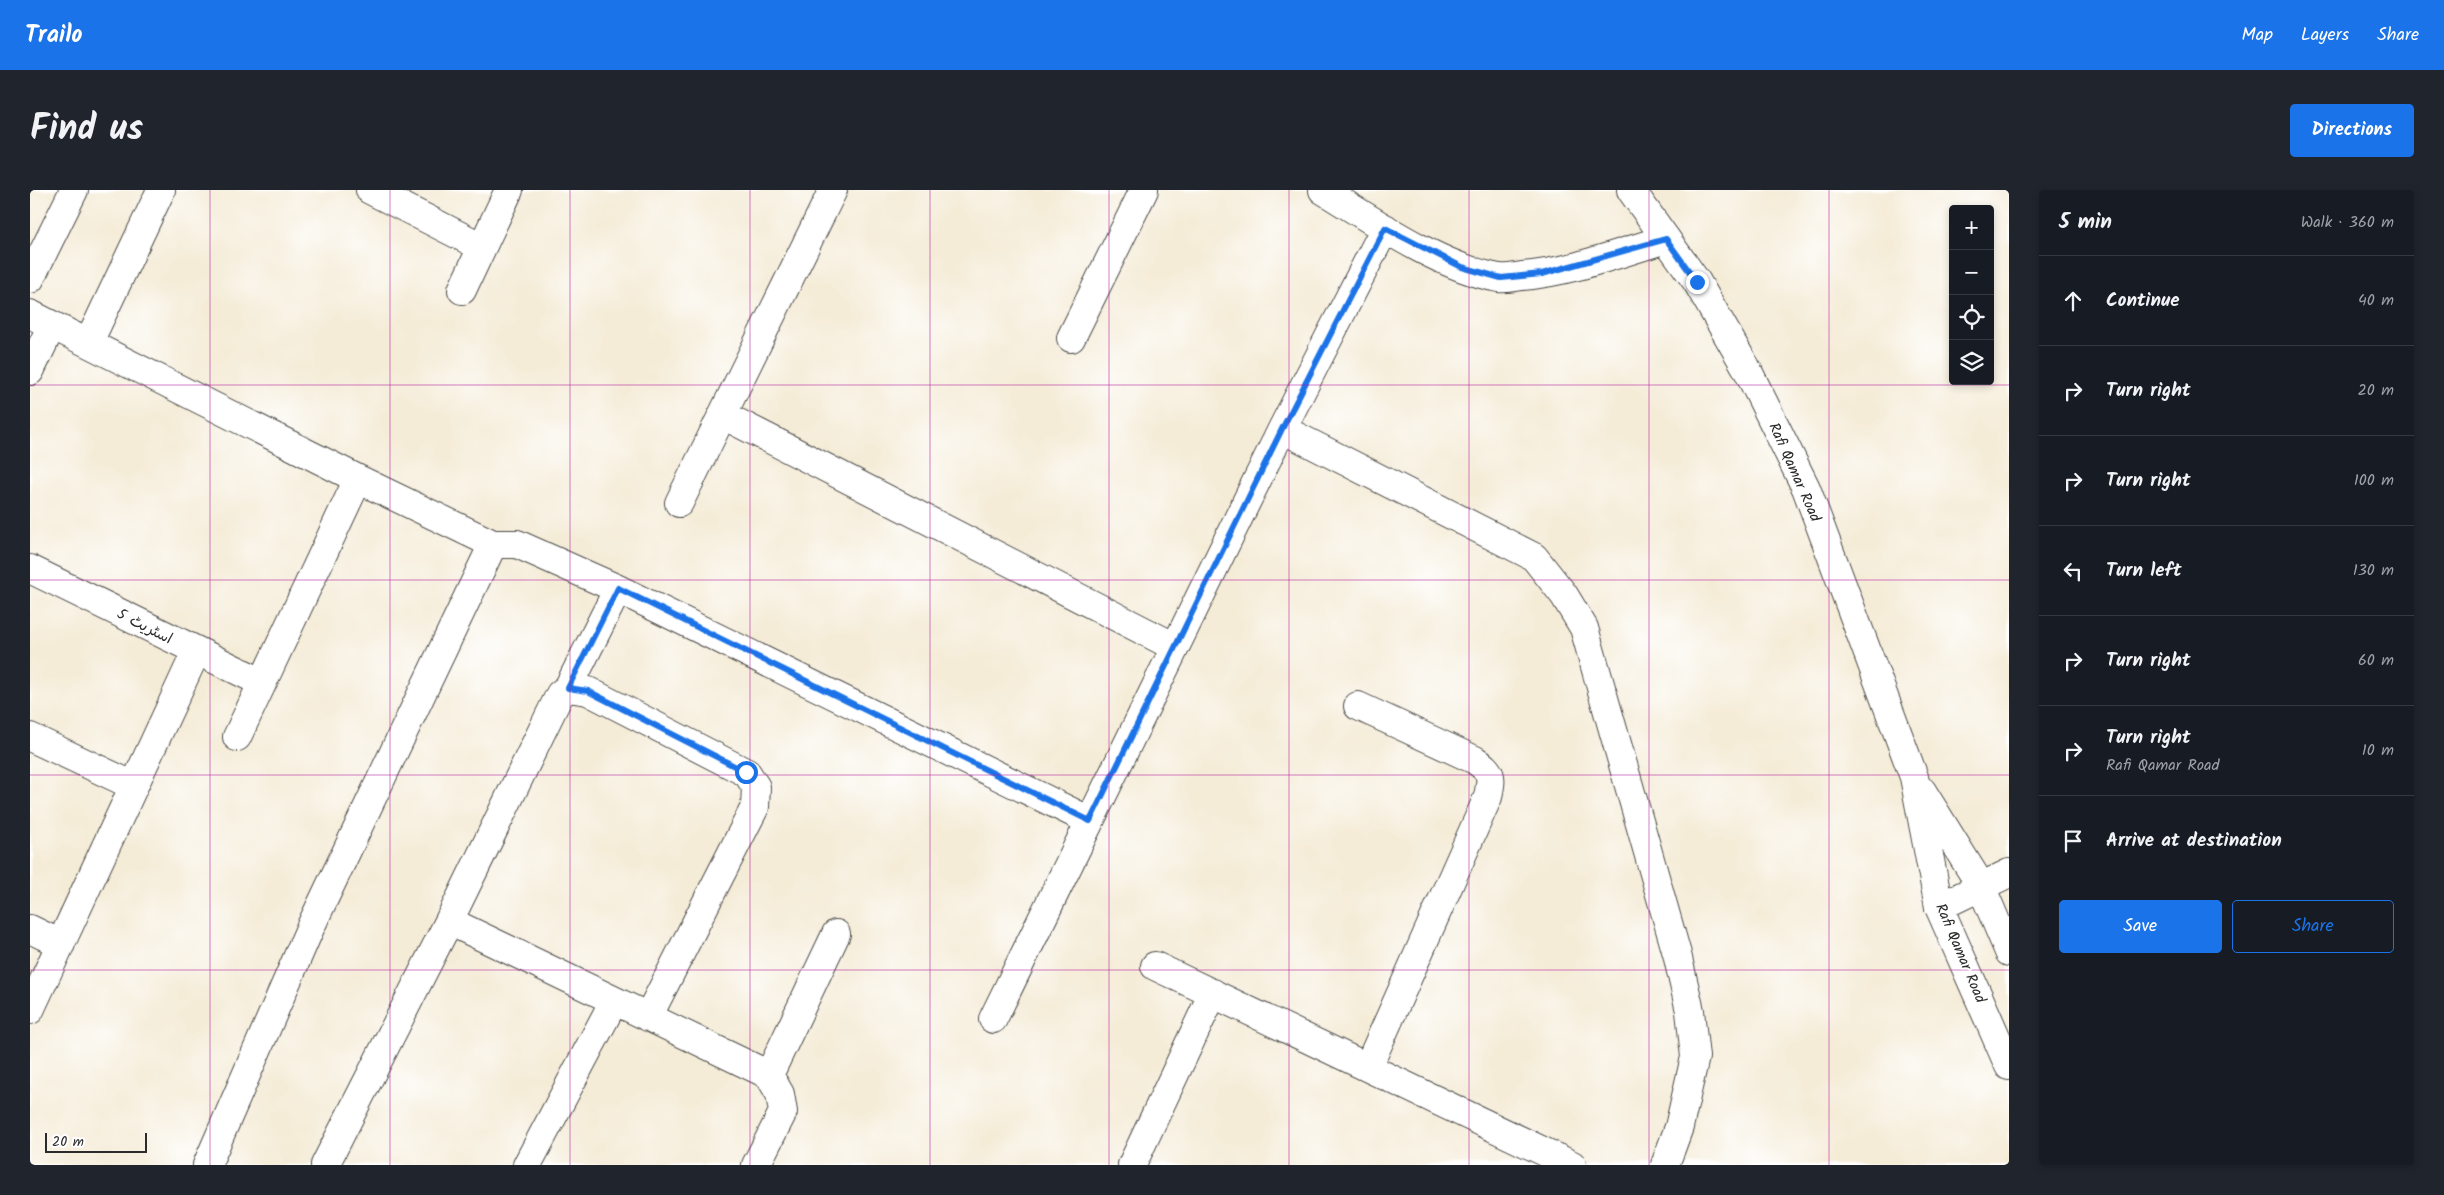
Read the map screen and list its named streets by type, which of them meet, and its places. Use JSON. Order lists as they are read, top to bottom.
{
  "streets": {
    "street": ["Rafi Qamar Road", "اسٹریٹ 5"]
  },
  "scale_bar": "20 m",
  "page": {
    "header": "Trailo",
    "nav": ["Map", "Layers", "Share"],
    "title": "Find us",
    "buttons": [
      "Directions",
      ["Save", "Share"]
    ],
    "heading": ["5 min", "Walk · 360 m"],
    "map_buttons": ["+", "−"],
    "list": [
      ["Continue", "40 m"],
      ["Turn right", "20 m"],
      ["Turn right", "100 m"],
      ["Turn left", "130 m"],
      ["Turn right", "60 m"],
      ["Turn right", "Rafi Qamar Road", "10 m"],
      "Arrive at destination"
    ],
    "scale": "20 m"
  }
}
